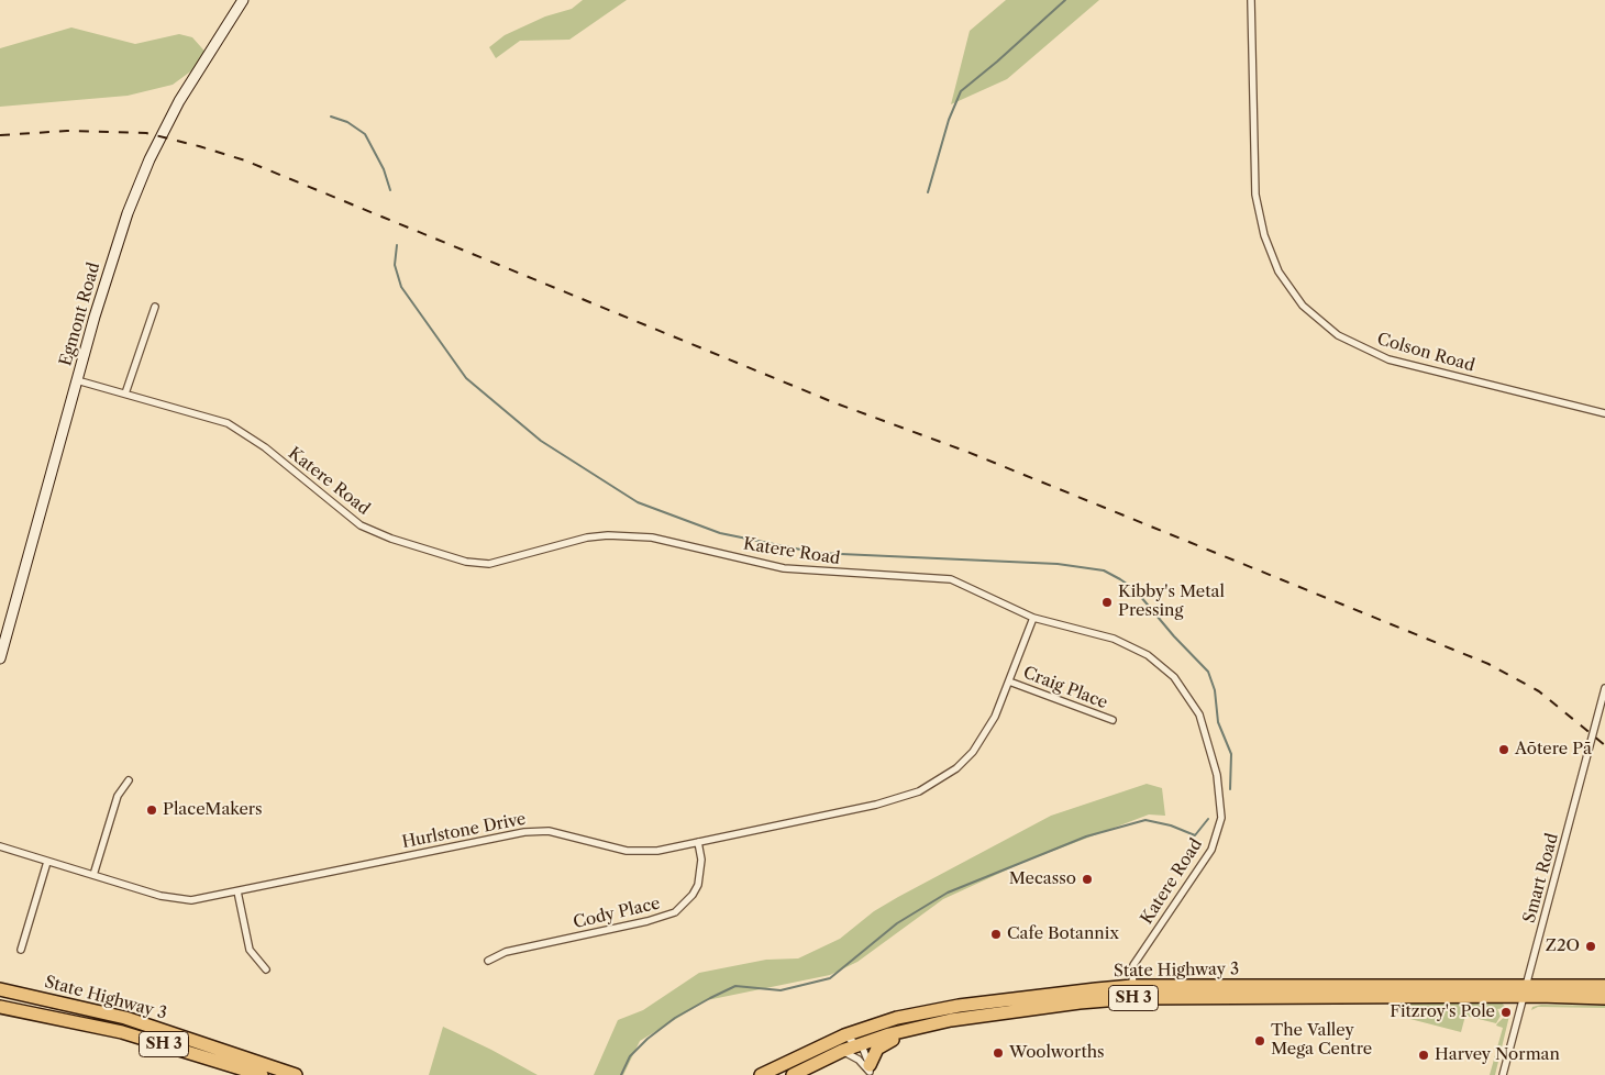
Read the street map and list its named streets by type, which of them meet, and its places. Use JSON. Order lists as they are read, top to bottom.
{
  "streets": {
    "highway": ["State Highway 3", "SH 3"],
    "main road": ["Egmont Road"],
    "street": [
      "Colson Road",
      "Katere Road",
      "Craig Place",
      "Hurlstone Drive",
      "Smart Road",
      "Cody Place"
    ]
  },
  "crossings": [
    ["Egmont Road", "Katere Road"],
    ["Katere Road", "Hurlstone Drive"],
    ["Katere Road", "State Highway 3"],
    ["Craig Place", "Hurlstone Drive"],
    ["Hurlstone Drive", "Cody Place"],
    ["Smart Road", "State Highway 3"]
  ],
  "places": [
    "Kibby's Metal Pressing",
    "Aōtere Pā",
    "PlaceMakers",
    "Mecasso",
    "Cafe Botannix",
    "Z2O",
    "Fitzroy's Pole",
    "The Valley Mega Centre",
    "Woolworths",
    "Harvey Norman"
  ]
}
